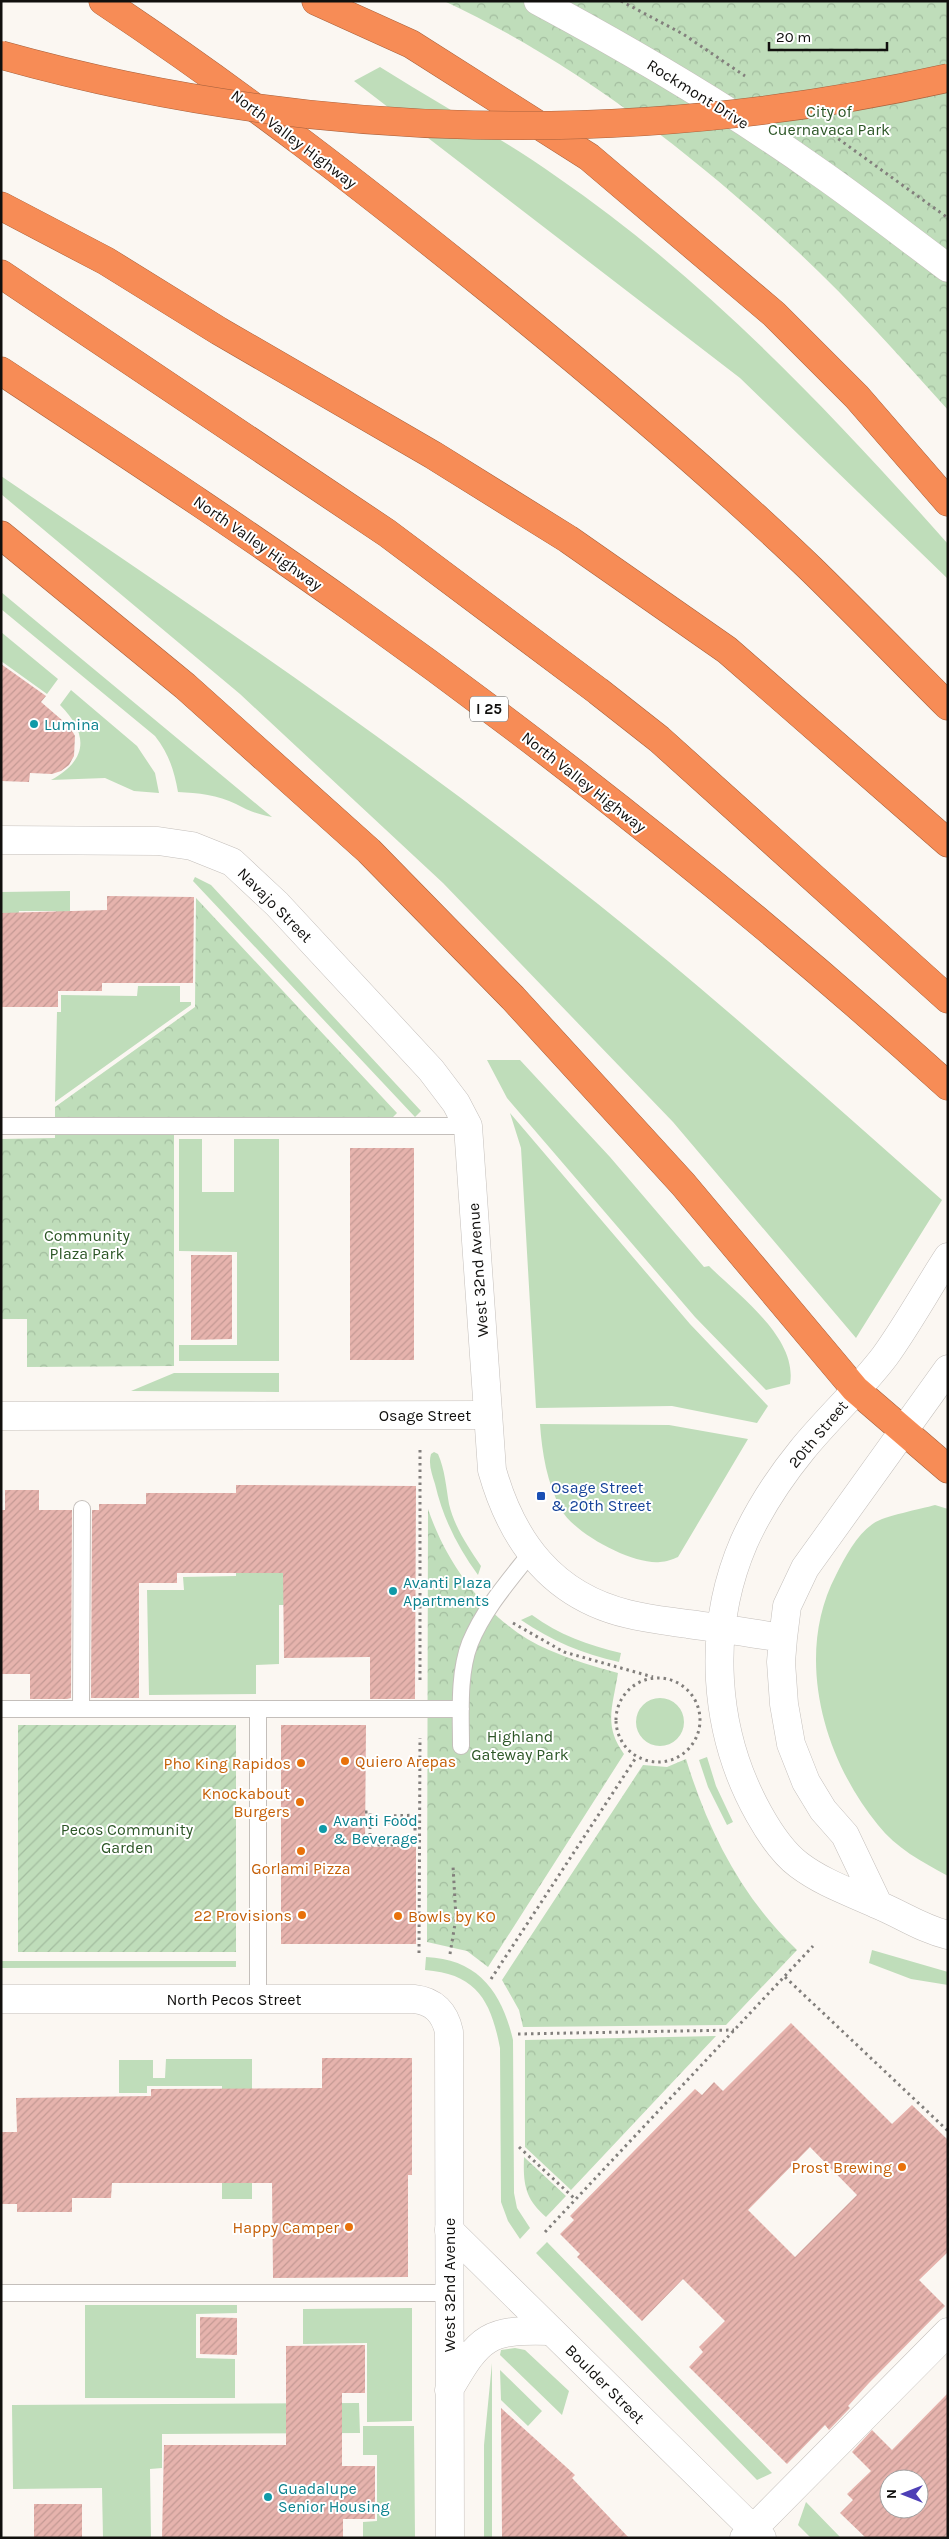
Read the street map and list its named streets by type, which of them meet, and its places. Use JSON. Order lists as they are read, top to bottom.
{
  "streets": {
    "highway": ["North Valley Highway", "I 25"],
    "street": [
      "Rockmont Drive",
      "Navajo Street",
      "West 32nd Avenue",
      "Osage Street",
      "20th Street",
      "North Pecos Street",
      "Boulder Street"
    ]
  },
  "crossings": [
    ["Navajo Street", "West 32nd Avenue"],
    ["West 32nd Avenue", "Osage Street"],
    ["West 32nd Avenue", "North Pecos Street"],
    ["West 32nd Avenue", "Boulder Street"],
    ["Osage Street", "20th Street"]
  ],
  "parks": [
    "City of Cuernavaca Park",
    "Community Plaza Park",
    "Highland Gateway Park",
    "Pecos Community Garden"
  ],
  "places": {
    "other": [
      "Lumina",
      "Avanti Plaza Apartments",
      "Quiero Arepas",
      "Pho King Rapidos",
      "Knockabout Burgers",
      "Avanti Food & Beverage",
      "Gorlami Pizza",
      "22 Provisions",
      "Bowls by KO",
      "Prost Brewing",
      "Happy Camper",
      "Guadalupe Senior Housing"
    ],
    "transit": ["Osage Street & 20th Street"]
  },
  "scale_bar": "20 m",
  "north": "left"
}
